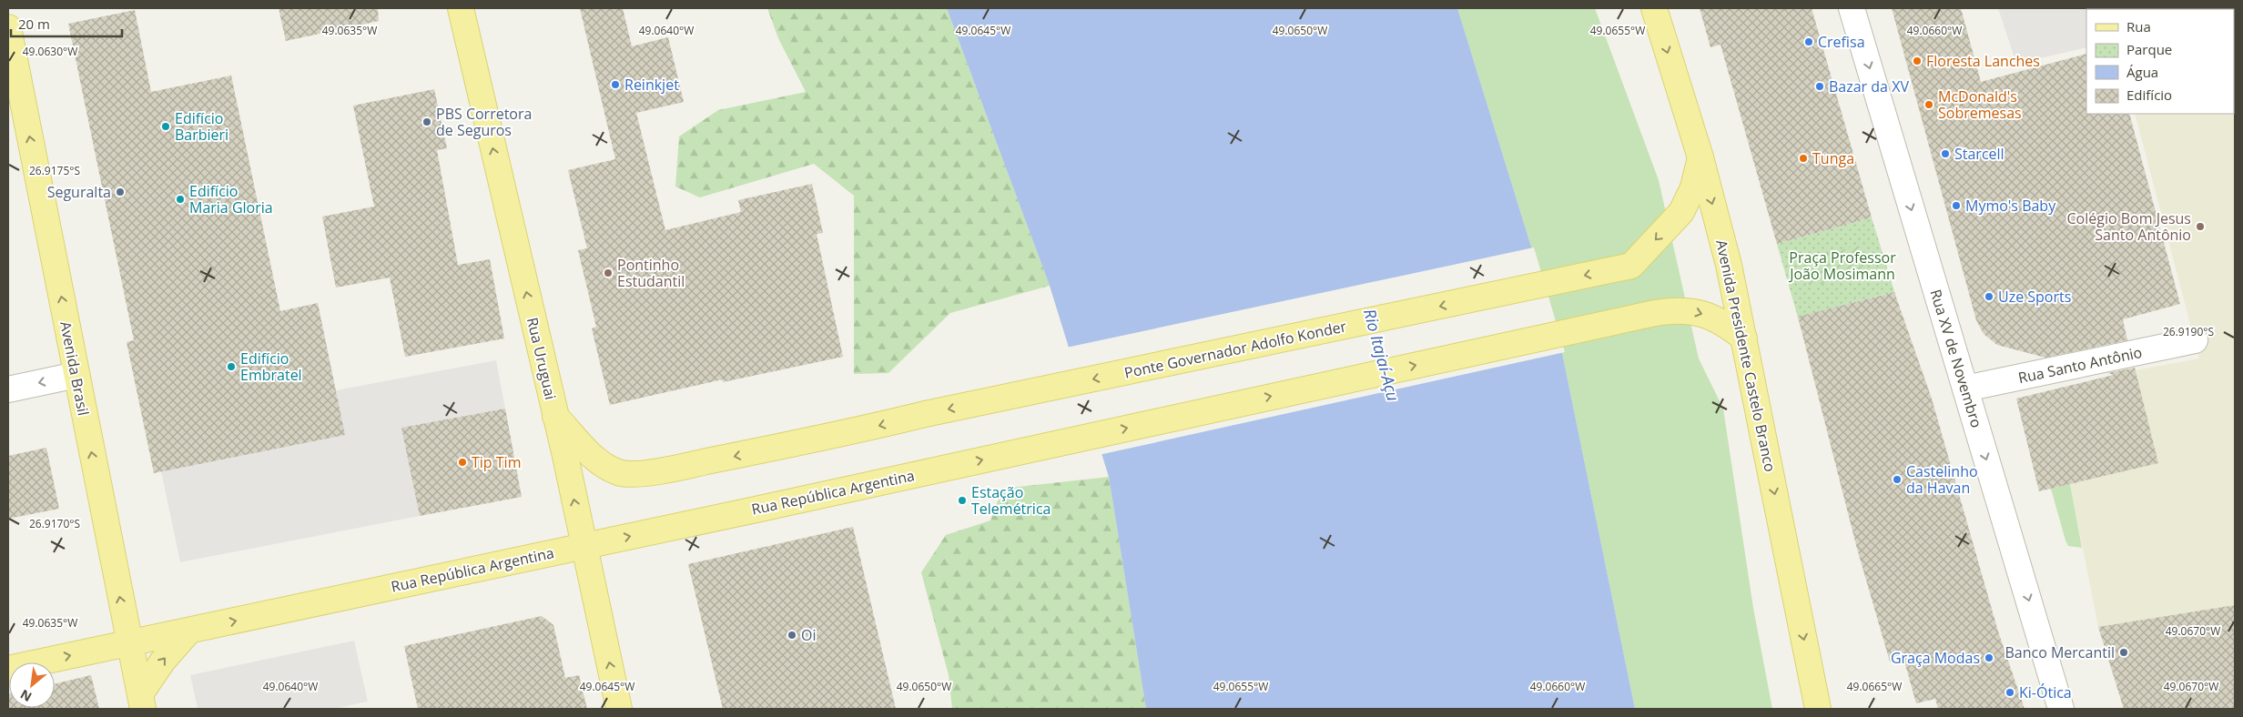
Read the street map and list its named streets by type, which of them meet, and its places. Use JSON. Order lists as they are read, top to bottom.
{
  "streets": {
    "main road": [
      "Ponte Governador Adolfo Konder",
      "Avenida Presidente Castelo Branco",
      "Rua Uruguai",
      "Avenida Brasil",
      "Rua República Argentina"
    ],
    "street": ["Rua XV de Novembro", "Rua Santo Antônio"]
  },
  "crossings": [
    ["Ponte Governador Adolfo Konder", "Avenida Presidente Castelo Branco"],
    ["Ponte Governador Adolfo Konder", "Rua Uruguai"],
    ["Avenida Presidente Castelo Branco", "Rua República Argentina"],
    ["Rua Uruguai", "Rua República Argentina"],
    ["Rua XV de Novembro", "Rua Santo Antônio"],
    ["Avenida Brasil", "Rua República Argentina"]
  ],
  "one_way": [
    "Ponte Governador Adolfo Konder",
    "Avenida Presidente Castelo Branco",
    "Rua Uruguai",
    "Rua XV de Novembro",
    "Avenida Brasil",
    "Rua República Argentina"
  ],
  "water": ["Rio Itajaí-Açu"],
  "parks": ["Praça Professor João Mosimann"],
  "places": [
    "Crefisa",
    "Floresta Lanches",
    "Reinkjet",
    "Bazar da XV",
    "McDonald's Sobremesas",
    "PBS Corretora de Seguros",
    "Edifício Barbieri",
    "Starcell",
    "Tunga",
    "Seguralta",
    "Edifício Maria Gloria",
    "Mymo's Baby",
    "Colégio Bom Jesus Santo Antônio",
    "Pontinho Estudantil",
    "Uze Sports",
    "Edifício Embratel",
    "Tip Tim",
    "Castelinho da Havan",
    "Estação Telemétrica",
    "Oi",
    "Banco Mercantil",
    "Graça Modas",
    "Ki-Ótica"
  ],
  "legend": [
    "Rua",
    "Parque",
    "Água",
    "Edifício"
  ],
  "scale_bar": "20 m",
  "north": "bottom left",
  "coordinates": [
    "49.0635°W",
    "49.0640°W",
    "49.0645°W",
    "49.0650°W",
    "49.0655°W",
    "49.0660°W",
    "49.0630°W",
    "26.9175°S",
    "26.9190°S",
    "26.9170°S",
    "49.0670°W",
    "49.0665°W"
  ]
}
